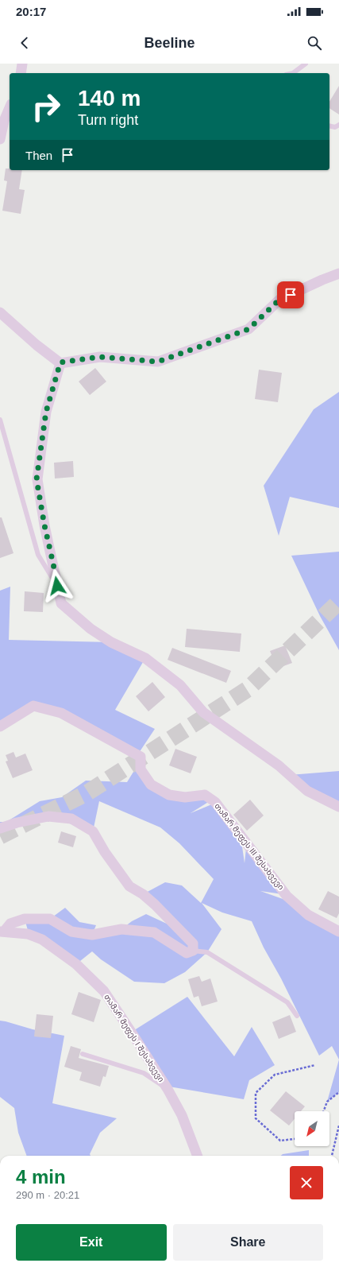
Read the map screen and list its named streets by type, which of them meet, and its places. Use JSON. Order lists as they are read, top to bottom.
{
  "streets": {
    "street": ["თამარ მეფეს III შესახვევი", "თამარ მეფეს I შესახვევი"]
  },
  "north": "bottom left",
  "page": {
    "status": "20:17",
    "header": "Beeline",
    "turn": ["140 m", "Turn right"],
    "then": "Then",
    "heading": ["4 min", "290 m · 20:21"],
    "buttons": ["Exit", "Share"]
  }
}
